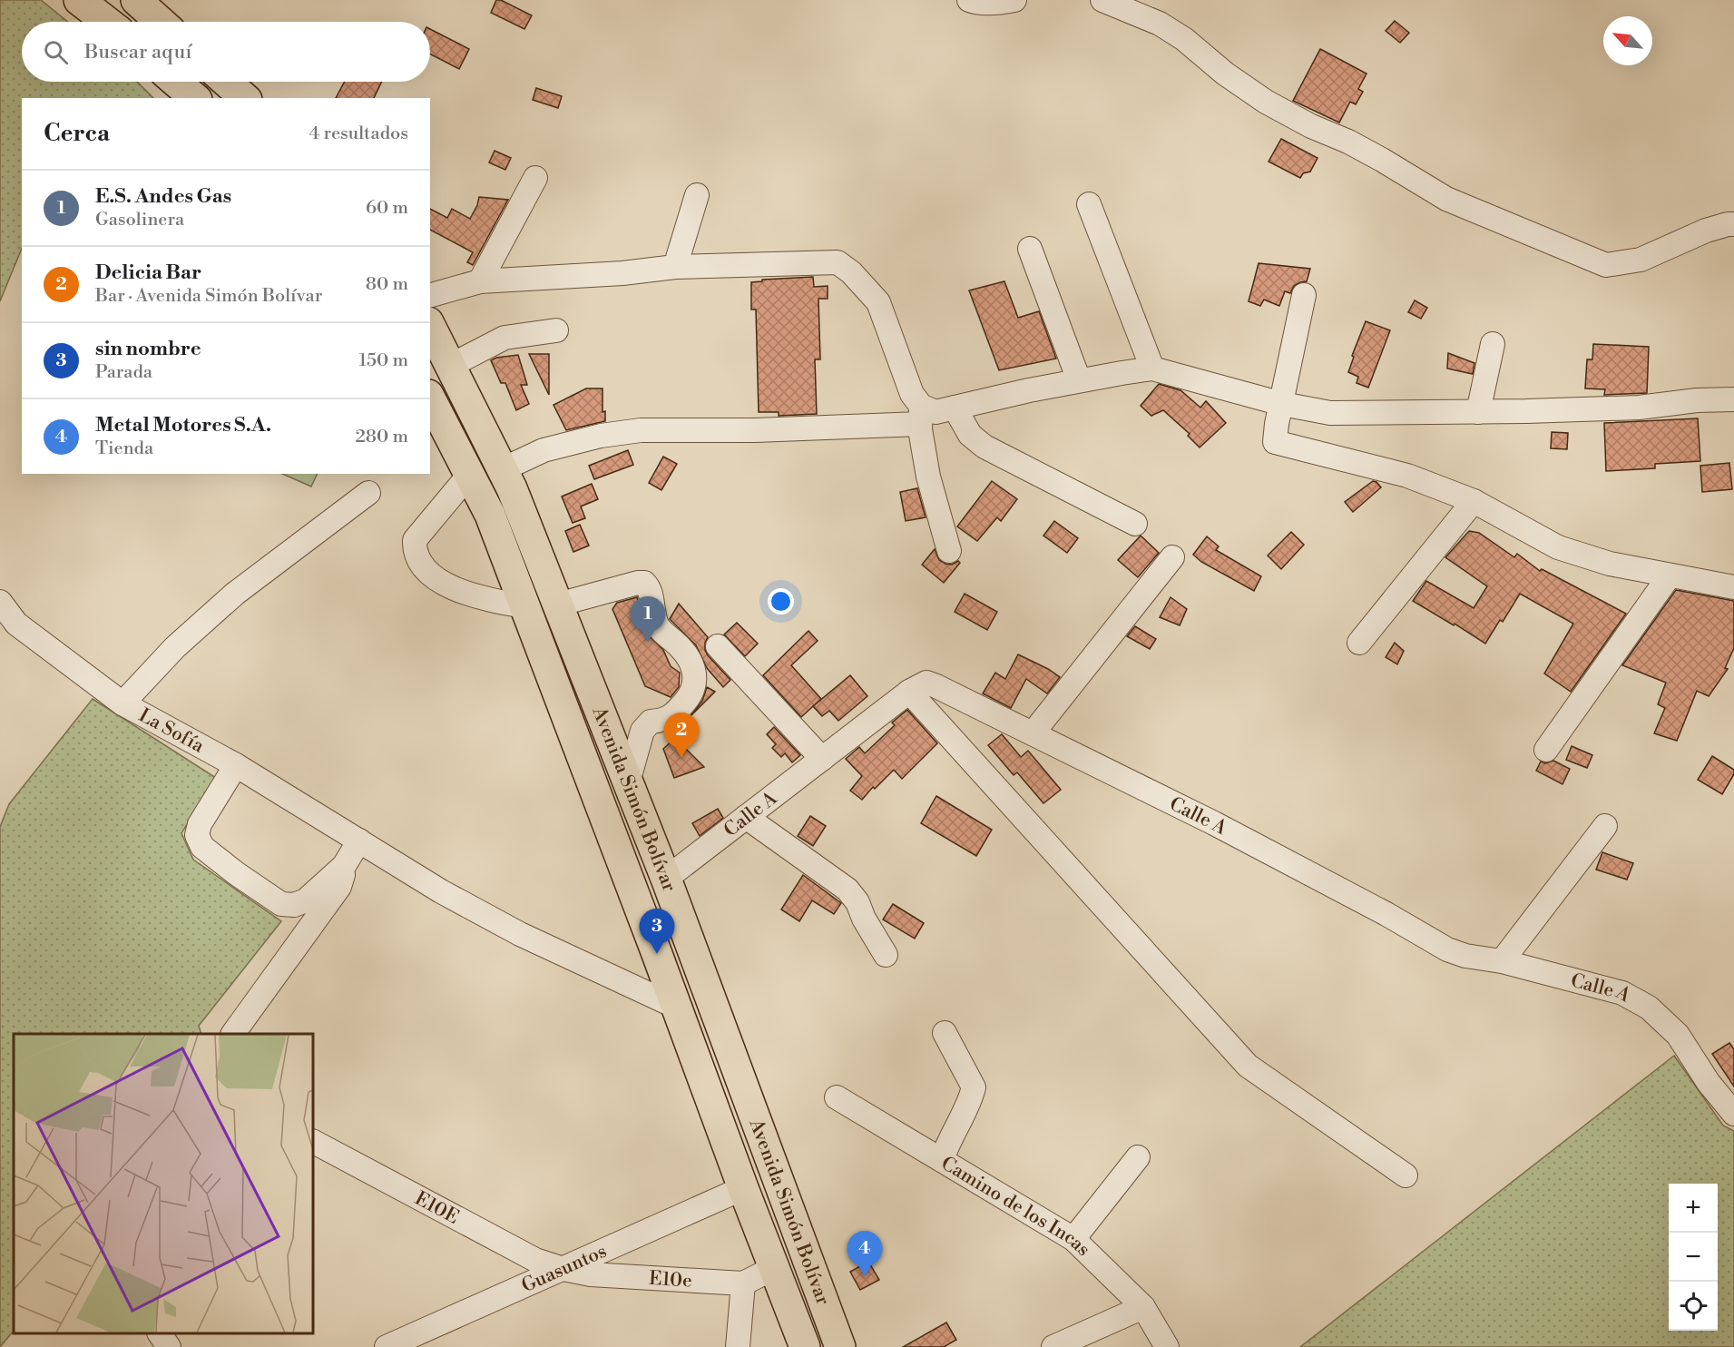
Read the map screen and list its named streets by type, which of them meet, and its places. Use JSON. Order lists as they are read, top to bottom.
{
  "streets": {
    "highway": ["Avenida Simón Bolívar"],
    "street": [
      "La Sofía",
      "Calle A",
      "E10E",
      "Camino de los Incas",
      "Guasuntos",
      "E10e"
    ]
  },
  "crossings": [
    ["La Sofía", "Avenida Simón Bolívar"],
    ["Avenida Simón Bolívar", "Calle A"],
    ["Avenida Simón Bolívar", "Guasuntos"],
    ["Avenida Simón Bolívar", "E10e"],
    ["E10E", "Guasuntos"],
    ["E10E", "E10e"],
    ["Guasuntos", "E10e"]
  ],
  "north": "top left",
  "page": {
    "search": "Buscar aquí",
    "heading": ["Cerca", "4 resultados"],
    "list": [
      {
        "mark": "1",
        "name": "E.S. Andes Gas",
        "note": "Gasolinera",
        "value": "60 m"
      },
      {
        "mark": "2",
        "name": "Delicia Bar",
        "note": "Bar · Avenida Simón Bolívar",
        "value": "80 m"
      },
      {
        "mark": "3",
        "name": "sin nombre",
        "note": "Parada",
        "value": "150 m"
      },
      {
        "mark": "4",
        "name": "Metal Motores S.A.",
        "note": "Tienda",
        "value": "280 m"
      }
    ],
    "pins": [
      "1",
      "2",
      "3",
      "4"
    ],
    "map_buttons": ["+", "−"]
  }
}
